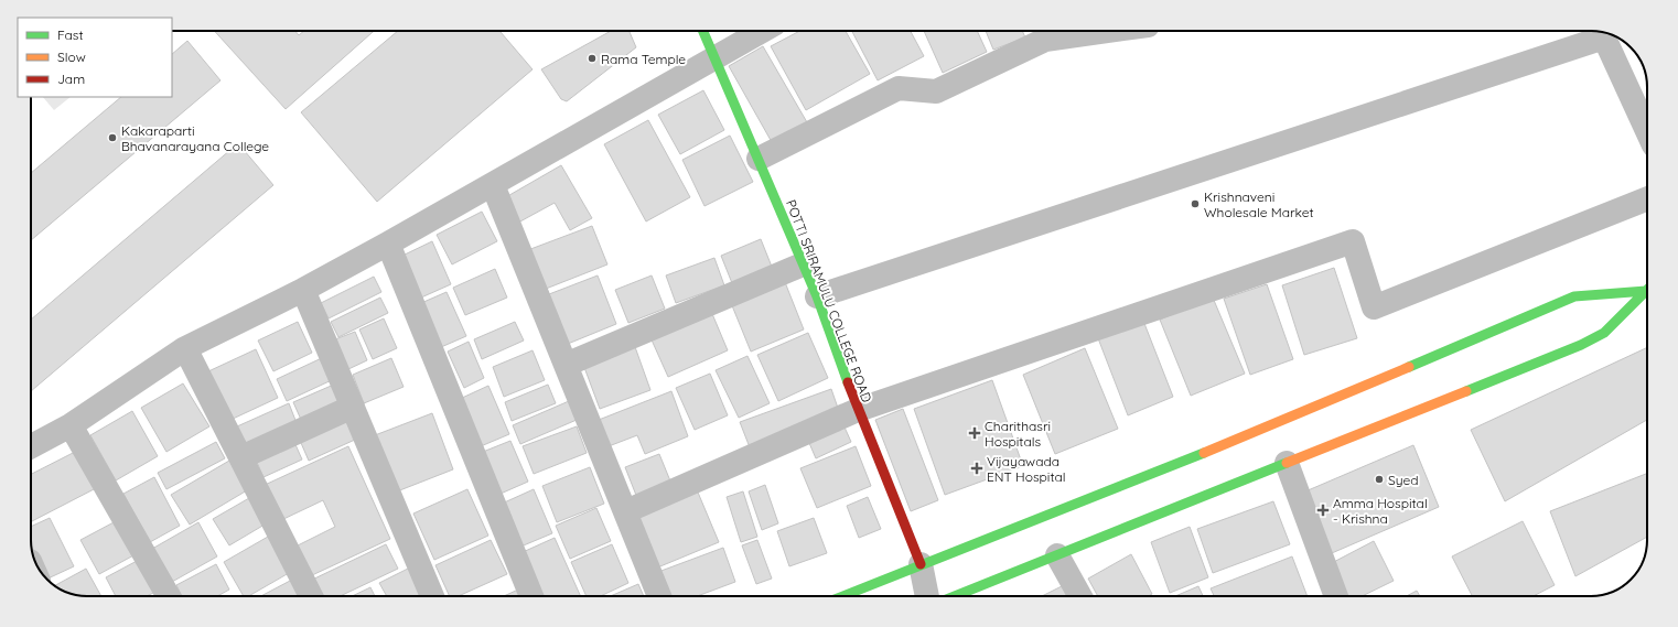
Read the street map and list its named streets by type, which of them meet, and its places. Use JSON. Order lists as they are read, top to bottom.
{
  "streets": {
    "street": ["POTTI SRIRAMULU COLLEGE ROAD"]
  },
  "places": {
    "other": [
      "Rama Temple",
      "Kakaraparti Bhavanarayana College",
      "Krishnaveni Wholesale Market",
      "Syed"
    ],
    "health": ["Charithasri Hospitals", "Vijayawada ENT Hospital", "Amma Hospital - Krishna"]
  },
  "legend": ["Fast", "Slow", "Jam"]
}
